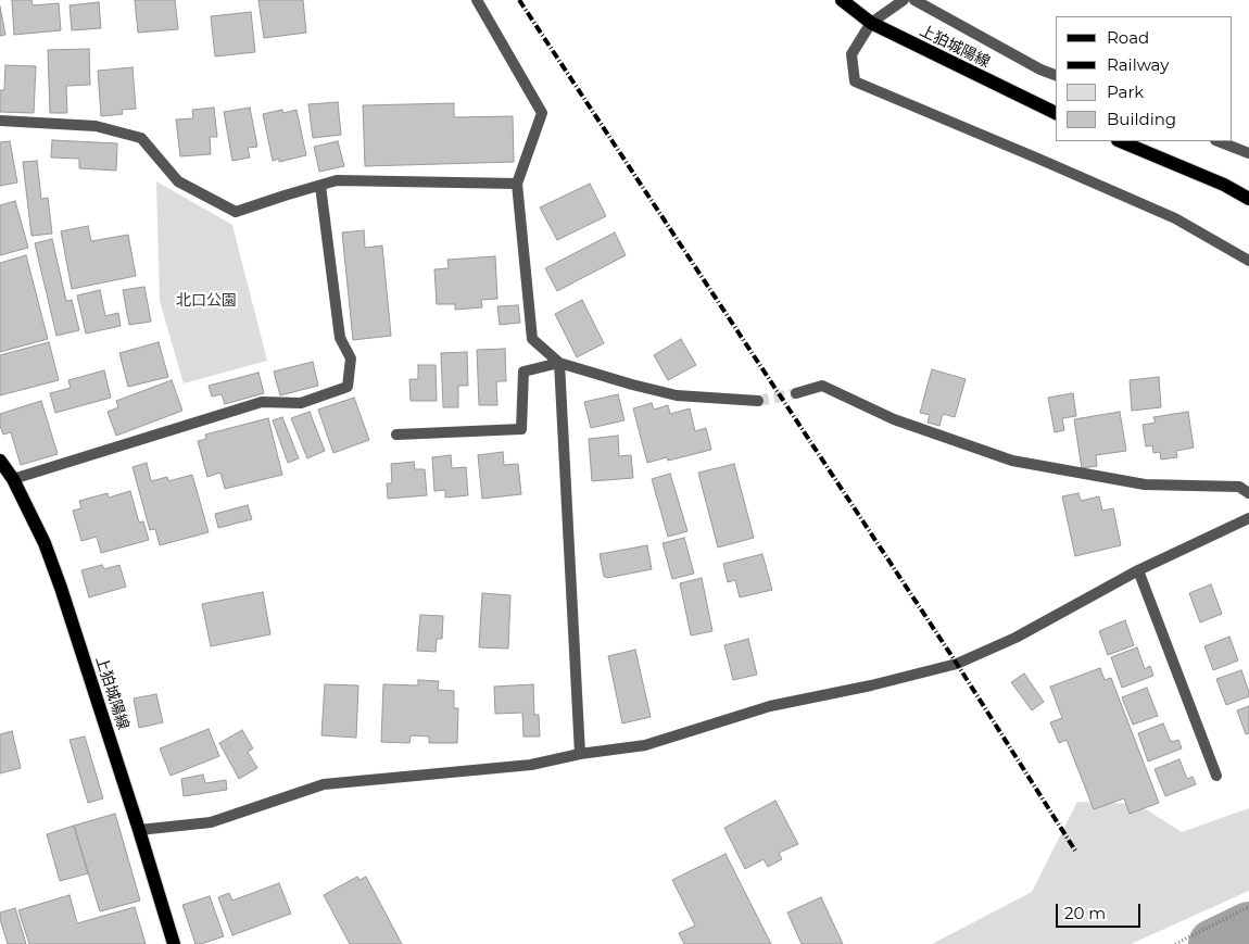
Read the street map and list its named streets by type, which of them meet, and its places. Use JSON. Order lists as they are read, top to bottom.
{
  "streets": {
    "main road": ["上狛城陽線"]
  },
  "parks": ["北口公園"],
  "legend": [
    "Road",
    "Railway",
    "Park",
    "Building"
  ],
  "scale_bar": "20 m"
}
